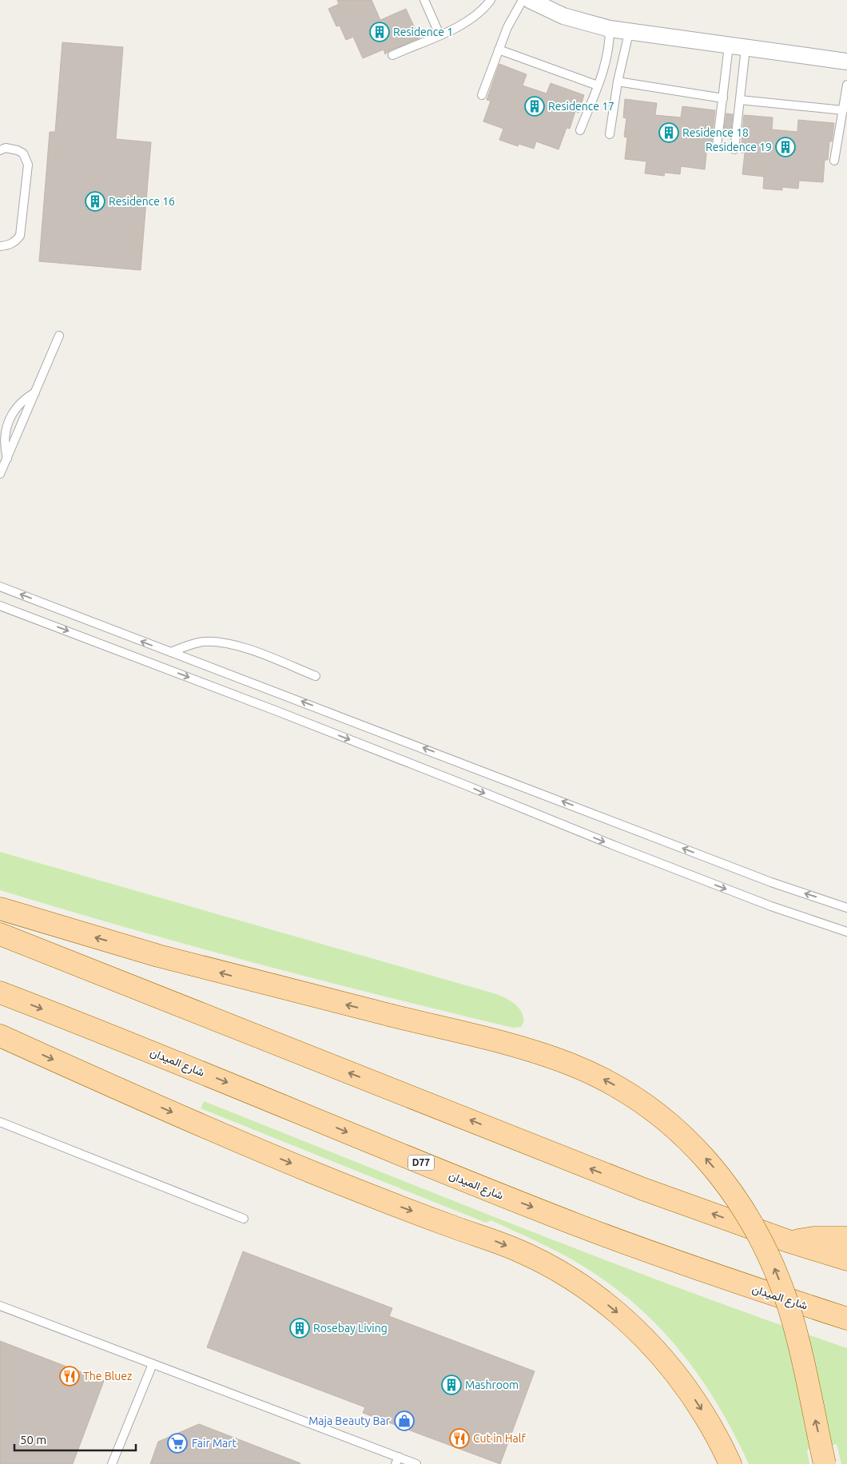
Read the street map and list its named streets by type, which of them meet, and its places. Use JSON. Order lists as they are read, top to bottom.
{
  "streets": {
    "main road": ["شارع الميدان", "D77"]
  },
  "places": {
    "building": [
      "Residence 1",
      "Residence 17",
      "Residence 18",
      "Residence 19",
      "Residence 16",
      "Rosebay Living",
      "Mashroom"
    ],
    "restaurant": ["The Bluez", "Cut in Half"],
    "shop": ["Maja Beauty Bar"],
    "supermarket": ["Fair Mart"]
  },
  "scale_bar": "50 m"
}
